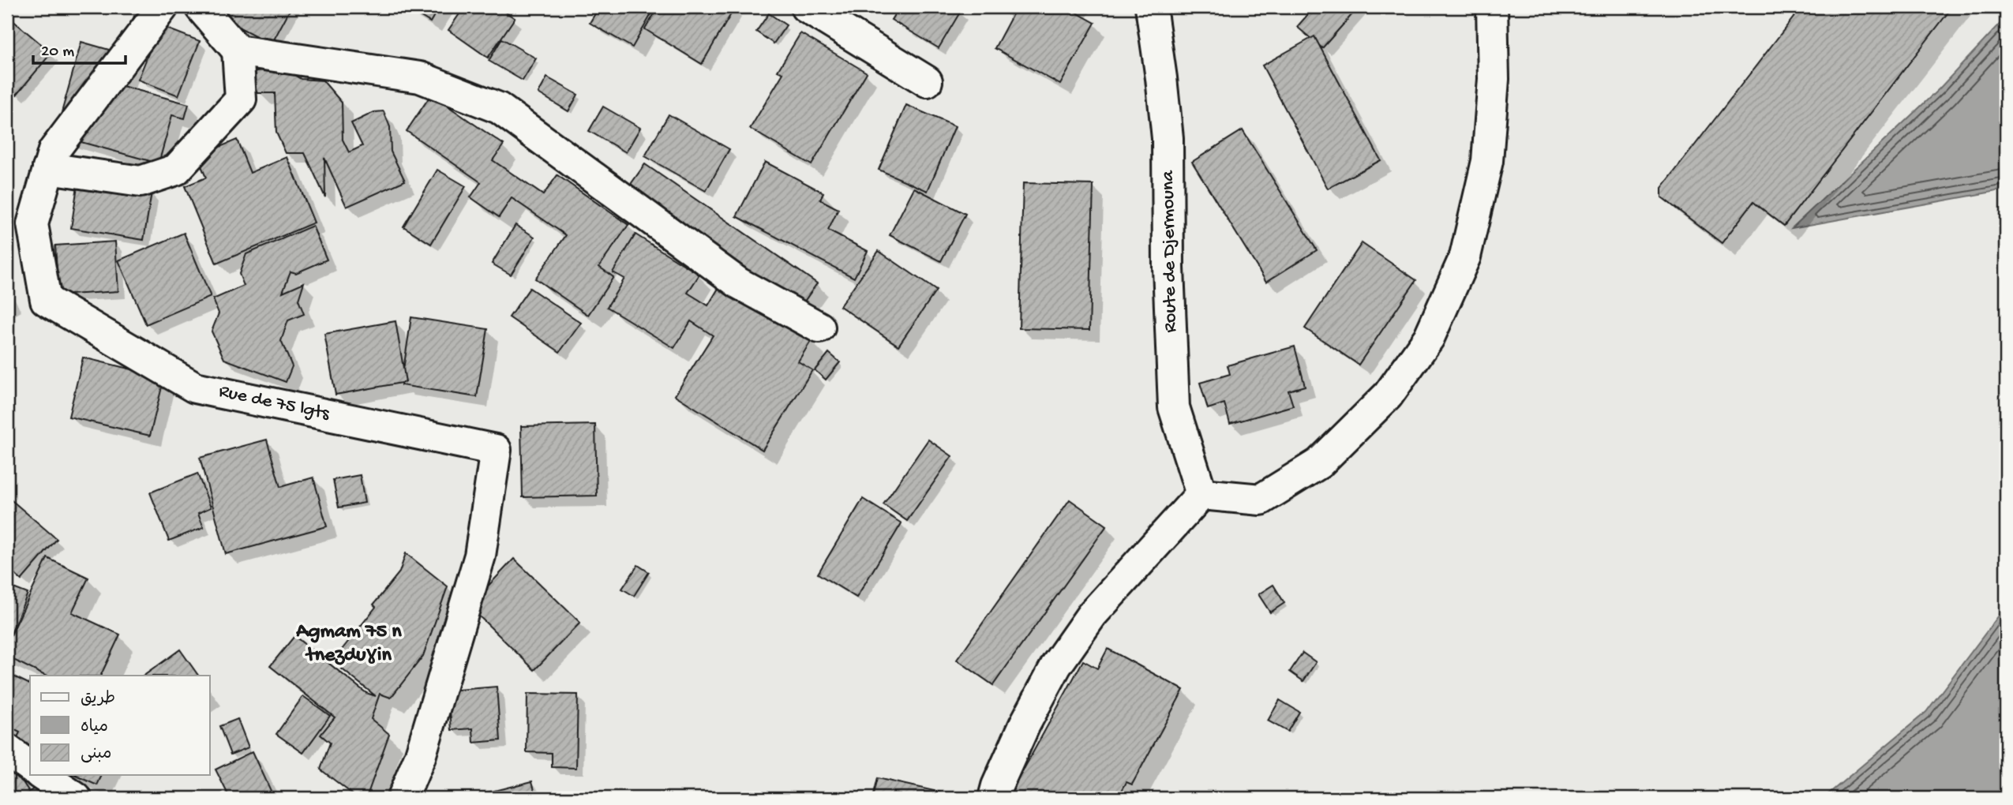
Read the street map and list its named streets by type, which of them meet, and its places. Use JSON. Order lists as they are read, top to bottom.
{
  "streets": {
    "street": ["Route de Djermouna", "Rue de 75 lgts"]
  },
  "districts": ["Agmam 75 n tnezduɣin"],
  "legend": ["طريق", "مياه", "مبنى"],
  "scale_bar": "20 m"
}
